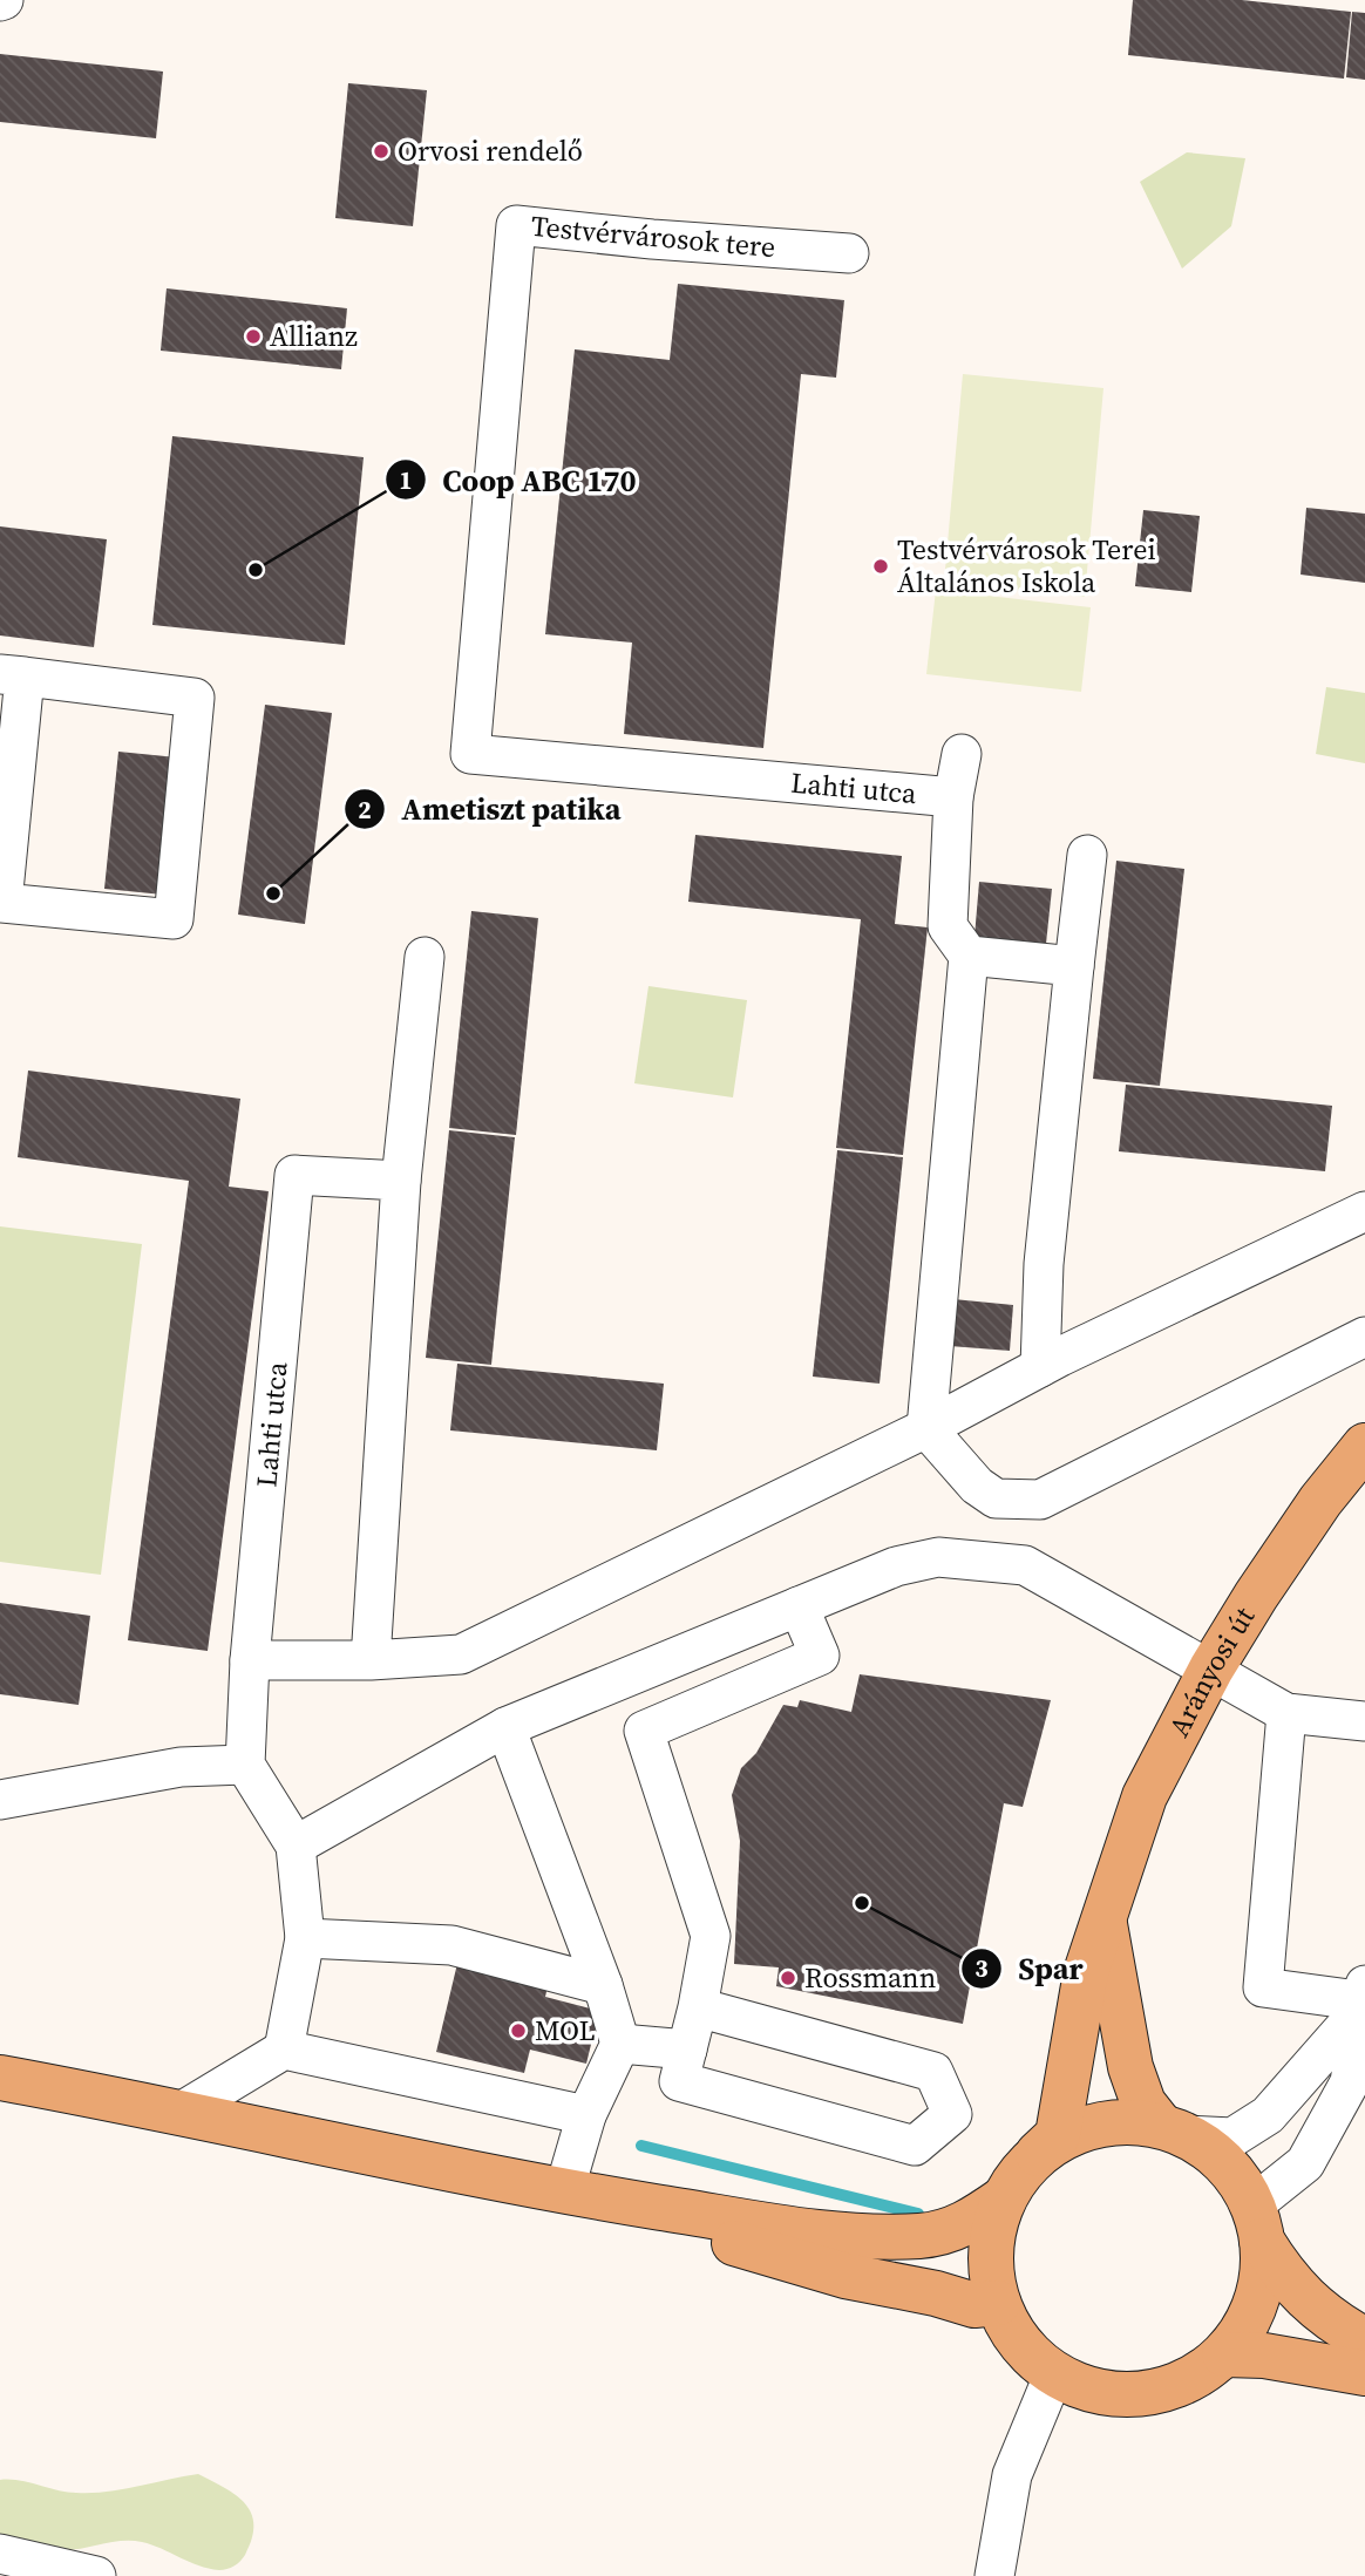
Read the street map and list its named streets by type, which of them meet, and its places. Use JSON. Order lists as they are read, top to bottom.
{
  "streets": {
    "main road": ["Arányosi út"],
    "street": ["Testvérvárosok tere", "Lahti utca"]
  },
  "crossings": [
    ["Testvérvárosok tere", "Lahti utca"]
  ],
  "places": [
    "Orvosi rendelő",
    "Allianz",
    "Testvérvárosok Terei Általános Iskola",
    "Coop ABC 170",
    "Ametiszt patika",
    "Spar",
    "Rossmann",
    "MOL"
  ]
}
